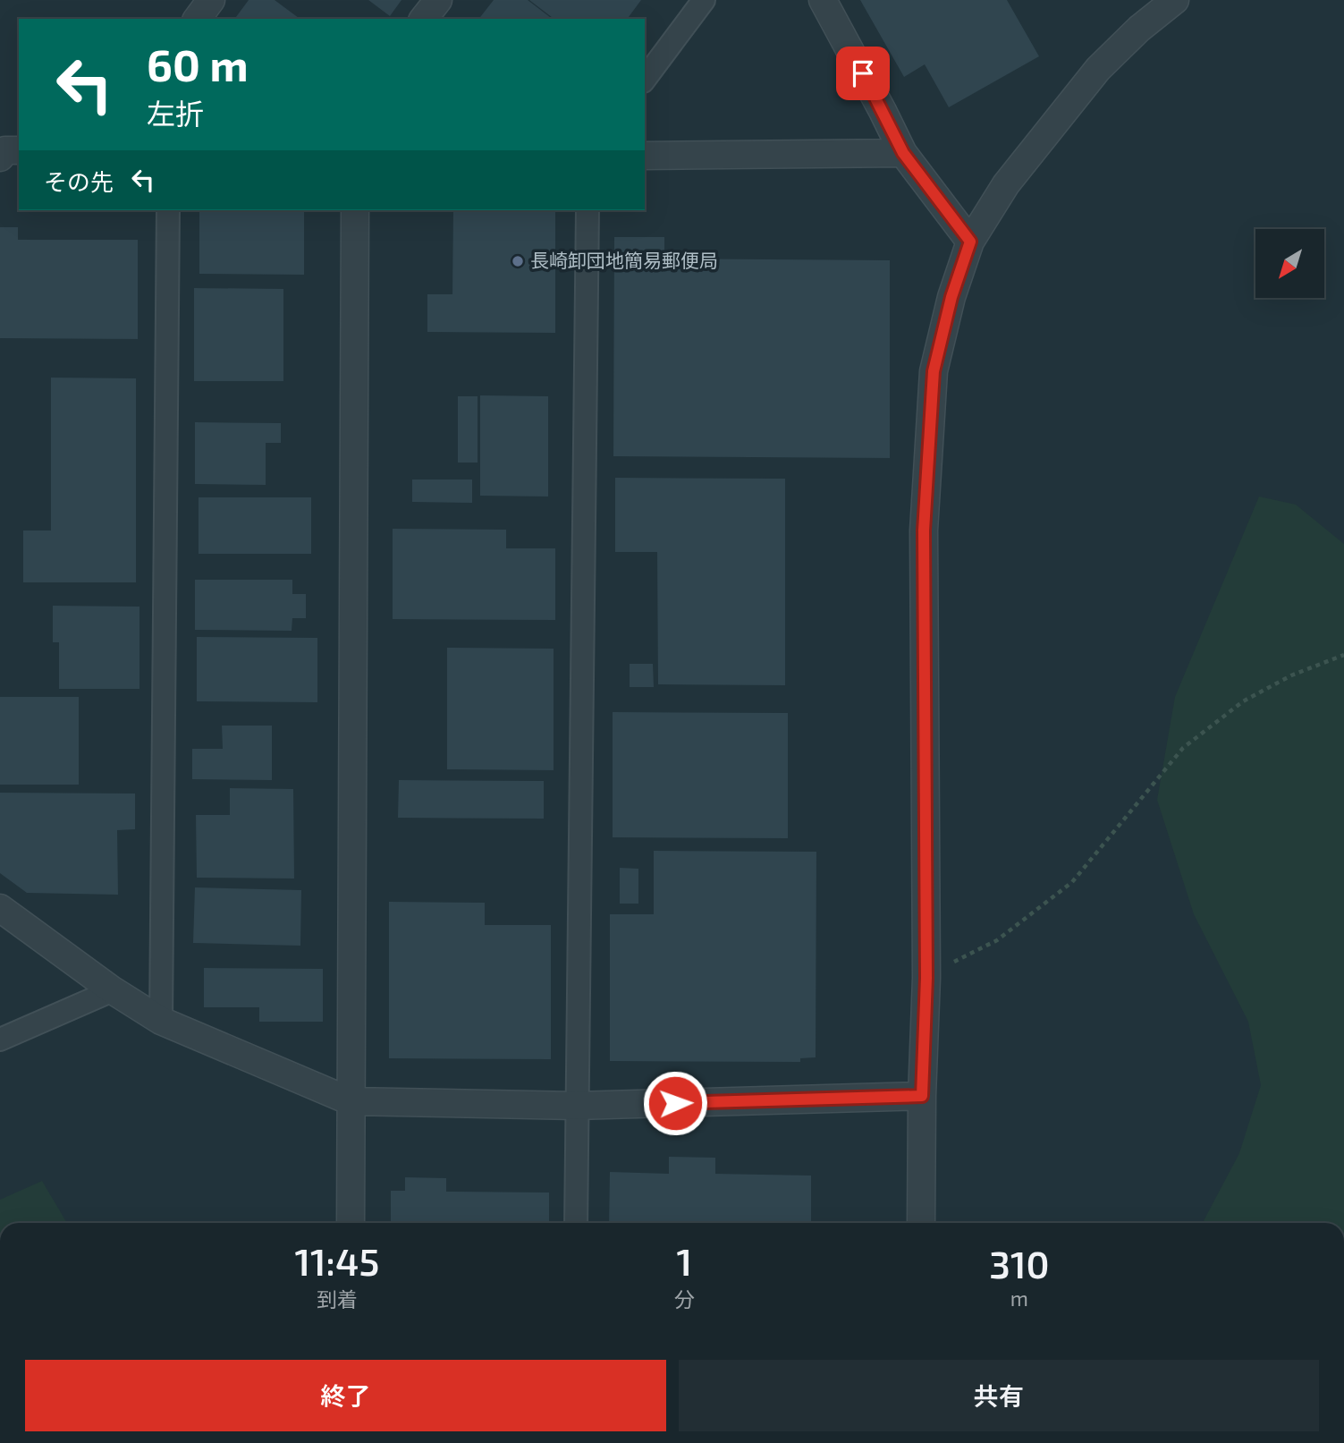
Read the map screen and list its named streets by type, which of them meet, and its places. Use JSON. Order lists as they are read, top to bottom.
{
  "places": ["長崎卸団地簡易郵便局"],
  "north": "bottom left",
  "page": {
    "turn": ["60 m", "左折"],
    "then": "その先",
    "eta": [
      "11:45",
      "到着",
      "1",
      "分",
      "310",
      "m"
    ],
    "buttons": ["終了", "共有"]
  }
}
